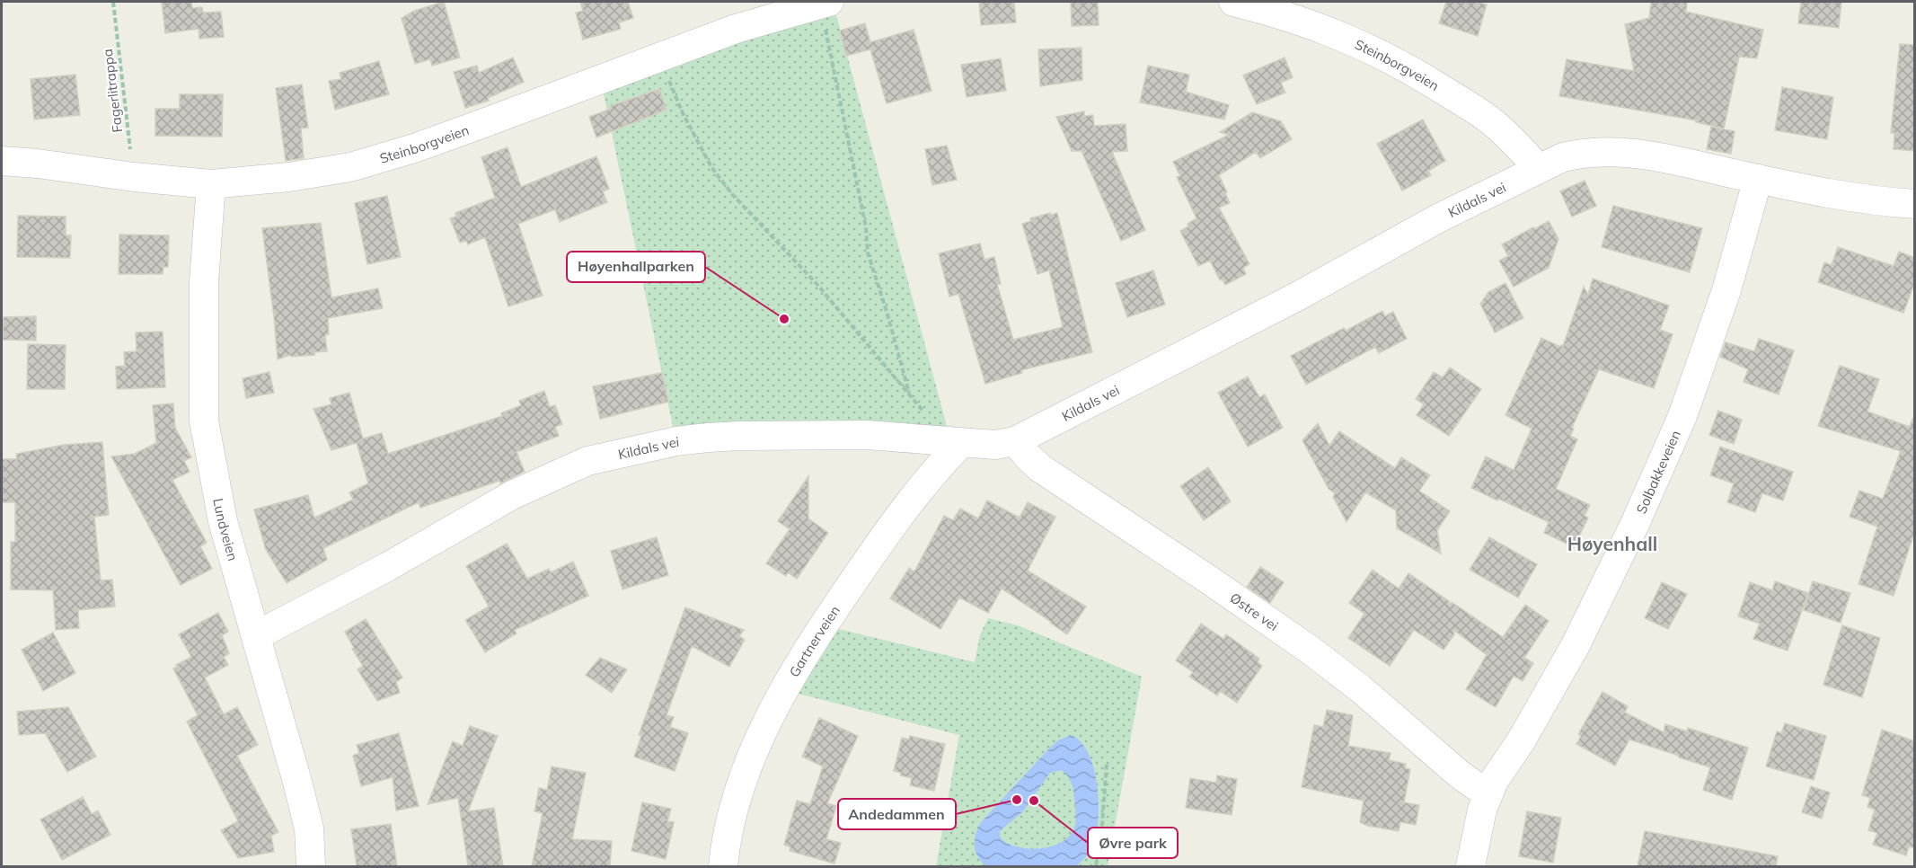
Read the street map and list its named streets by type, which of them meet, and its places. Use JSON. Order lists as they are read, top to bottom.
{
  "streets": {
    "street": [
      "Steinborgveien",
      "Kildals vei",
      "Solbakkeveien",
      "Lundveien",
      "Østre vei",
      "Gartnerveien"
    ],
    "path": ["Fagerlitrappa"]
  },
  "crossings": [
    ["Steinborgveien", "Fagerlitrappa"],
    ["Steinborgveien", "Kildals vei"],
    ["Steinborgveien", "Lundveien"],
    ["Kildals vei", "Solbakkeveien"],
    ["Kildals vei", "Lundveien"],
    ["Kildals vei", "Østre vei"],
    ["Kildals vei", "Gartnerveien"],
    ["Solbakkeveien", "Østre vei"]
  ],
  "districts": ["Høyenhall"],
  "places": ["Høyenhallparken", "Andedammen", "Øvre park"]
}
